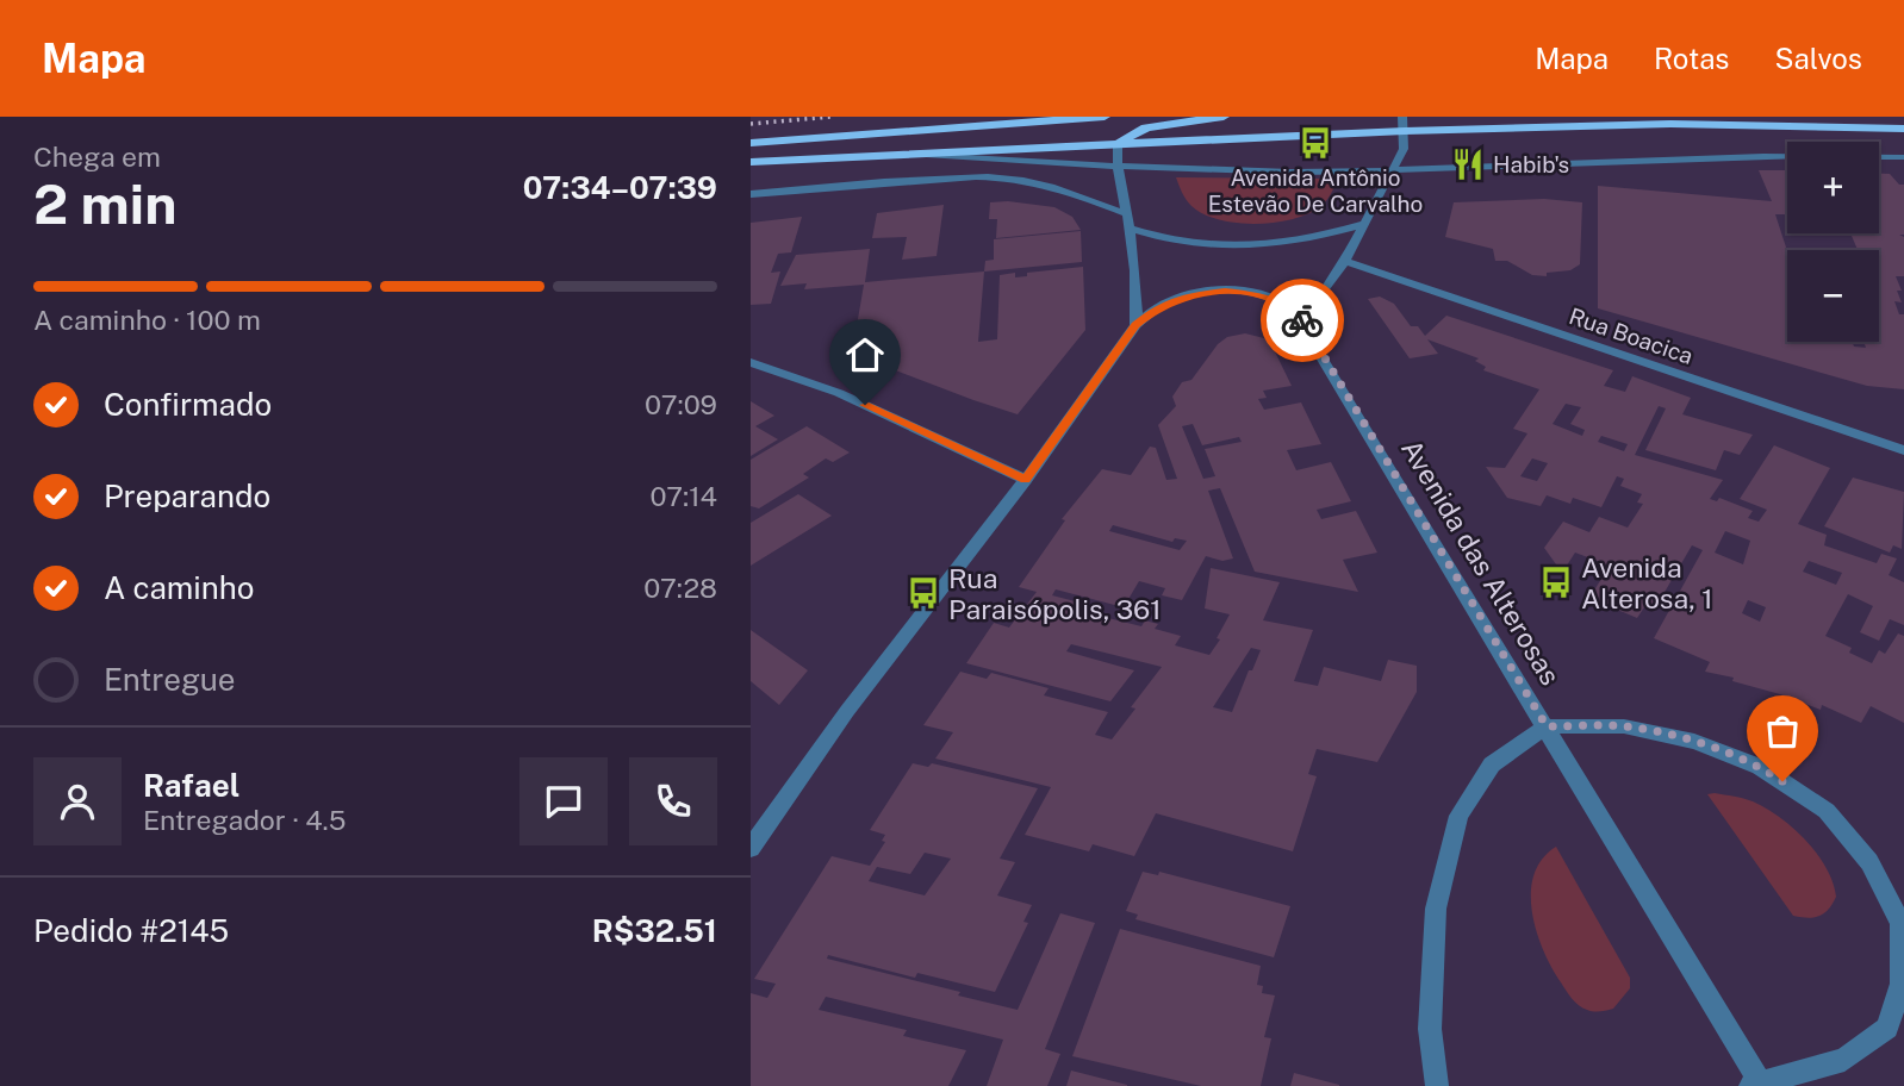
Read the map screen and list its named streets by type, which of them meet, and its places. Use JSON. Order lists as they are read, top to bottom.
{
  "streets": {
    "street": ["Rua Boacica", "Avenida das Alterosas"]
  },
  "places": {
    "bus stop": ["Avenida Antônio Estevão De Carvalho", "Avenida Alterosa, 1", "Rua Paraisópolis, 361"],
    "restaurant": ["Habib's"]
  },
  "page": {
    "header": "Mapa",
    "nav": ["Mapa", "Rotas", "Salvos"],
    "heading": ["2 min", "Chega em", "07:34–07:39"],
    "panel": [
      "Rafael",
      "Entregador · 4.5",
      "Pedido #2145",
      "R$32.51"
    ],
    "map_buttons": ["+", "−"],
    "bar": "A caminho · 100 m",
    "list": [
      ["Confirmado", "07:09"],
      ["Preparando", "07:14"],
      ["A caminho", "07:28"],
      "Entregue"
    ]
  }
}
